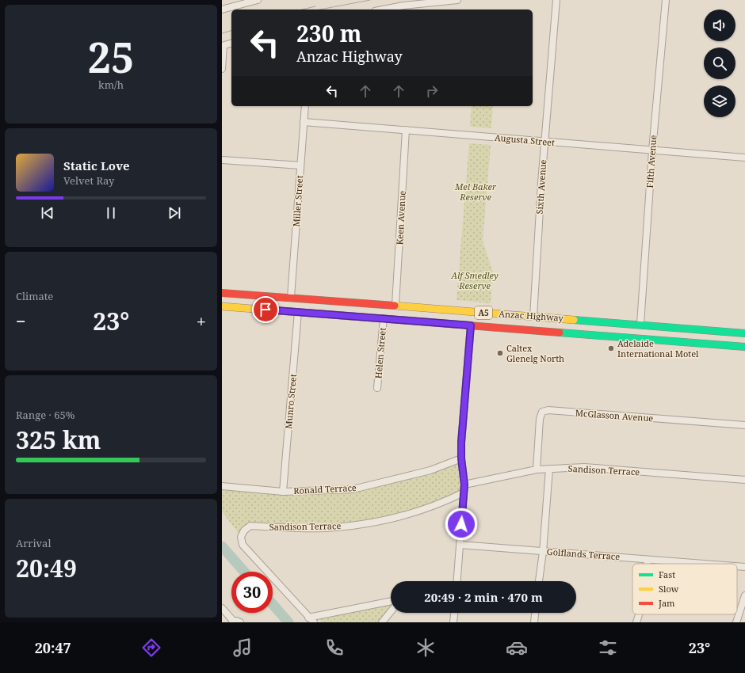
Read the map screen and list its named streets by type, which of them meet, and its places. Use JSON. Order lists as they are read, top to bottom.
{
  "streets": {
    "highway": ["A5", "Anzac Highway"],
    "street": [
      "Augusta Street",
      "Fifth Avenue",
      "Sixth Avenue",
      "Miller Street",
      "Keen Avenue",
      "Helen Street",
      "Munro Street",
      "McGlasson Avenue",
      "Sandison Terrace",
      "Ronald Terrace",
      "Golflands Terrace"
    ]
  },
  "crossings": [
    ["Augusta Street", "Fifth Avenue"],
    ["Augusta Street", "Sixth Avenue"],
    ["Augusta Street", "Miller Street"],
    ["Augusta Street", "Keen Avenue"],
    ["Fifth Avenue", "Anzac Highway"],
    ["Sixth Avenue", "Anzac Highway"],
    ["Miller Street", "Anzac Highway"],
    ["Keen Avenue", "Anzac Highway"],
    ["Anzac Highway", "Helen Street"],
    ["Anzac Highway", "Munro Street"],
    ["Munro Street", "Ronald Terrace"],
    ["McGlasson Avenue", "Sandison Terrace"]
  ],
  "parks": ["Mel Baker Reserve", "Alf Smedley Reserve"],
  "places": ["Adelaide International Motel", "Caltex Glenelg North"],
  "legend": ["Fast", "Slow", "Jam"],
  "page": {
    "tile": [
      ["25", "km/h"],
      "Climate",
      ["Range · 65%", "325 km"],
      ["Arrival", "20:49"]
    ],
    "turn": ["230 m", "Anzac Highway"],
    "song": ["Static Love", "Velvet Ray"],
    "heat": ["−", "23°", "+"],
    "limit": "30",
    "trip": "20:49 · 2 min · 470 m",
    "tabs": ["20:47", "23°"]
  }
}
